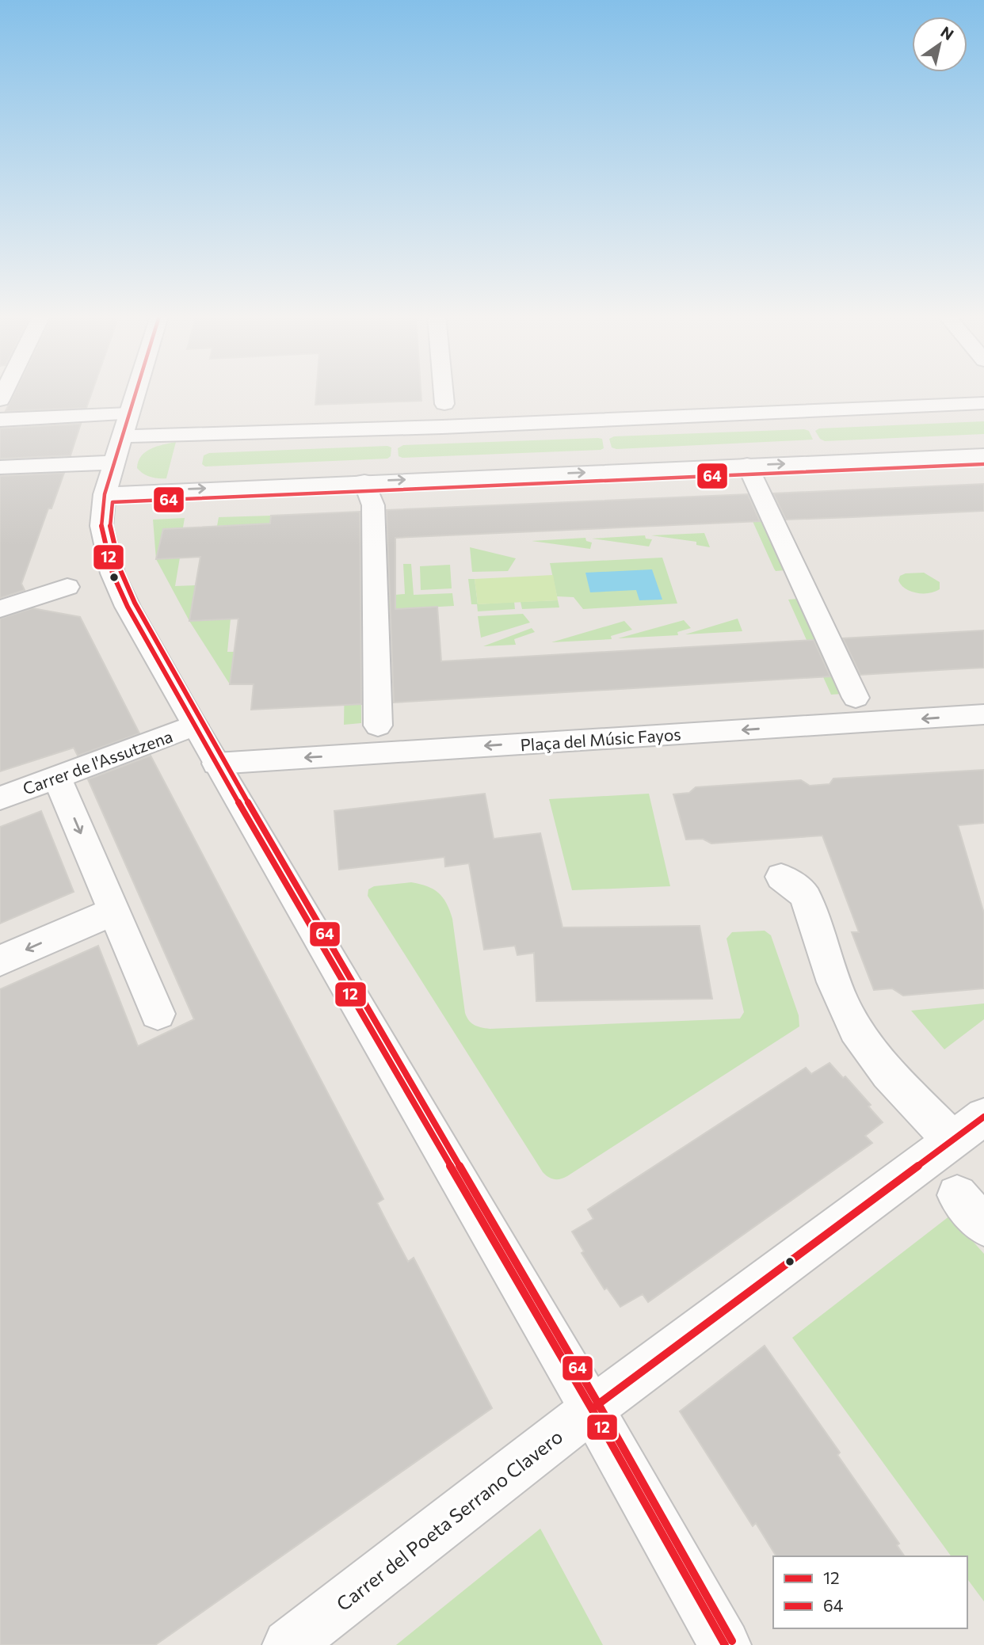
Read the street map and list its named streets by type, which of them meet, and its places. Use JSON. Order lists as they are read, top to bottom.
{
  "streets": {
    "street": ["Plaça del Músic Fayos", "Carrer de l'Assutzena", "Carrer del Poeta Serrano Clavero"]
  },
  "lines": ["transit line 12", "transit line 64"],
  "legend": ["12", "64"],
  "north": "top right"
}
